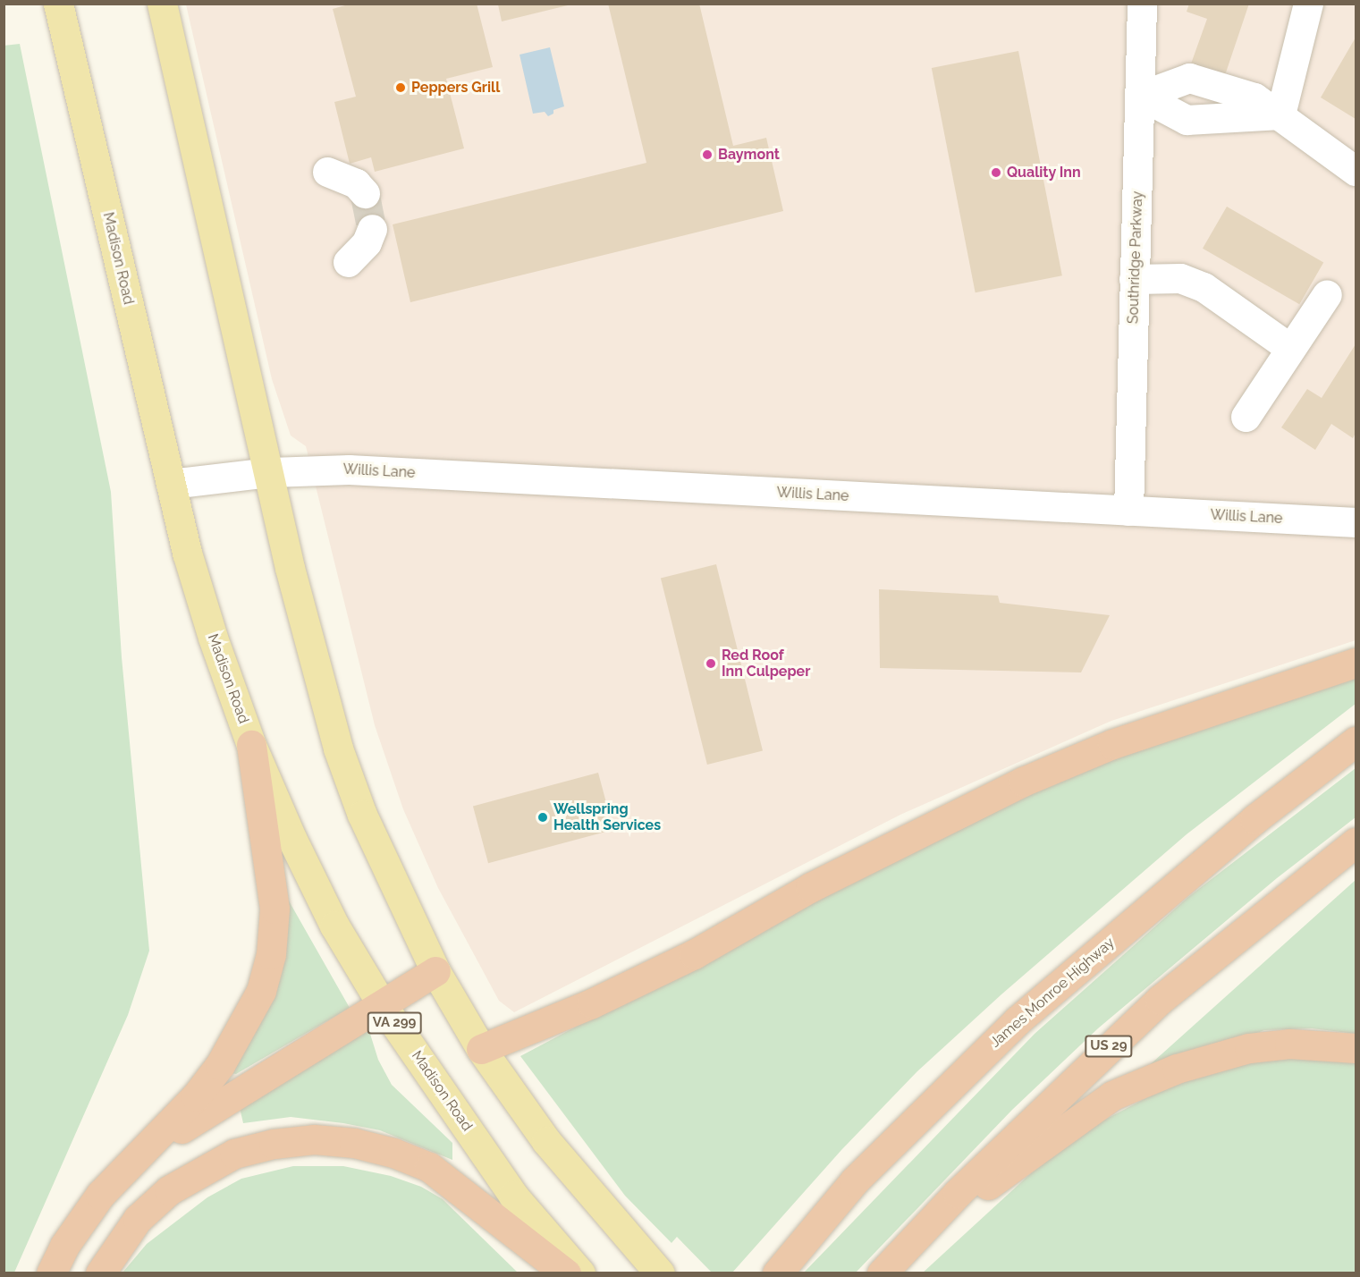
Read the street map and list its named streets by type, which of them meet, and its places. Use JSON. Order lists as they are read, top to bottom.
{
  "streets": {
    "highway": ["James Monroe Highway", "US 29"],
    "main road": ["Madison Road", "VA 299"],
    "street": ["Southridge Parkway", "Willis Lane"]
  },
  "crossings": [
    ["Southridge Parkway", "Willis Lane"],
    ["Madison Road", "Willis Lane"]
  ],
  "places": [
    "Peppers Grill",
    "Baymont",
    "Quality Inn",
    "Red Roof Inn Culpeper",
    "Wellspring Health Services"
  ]
}
